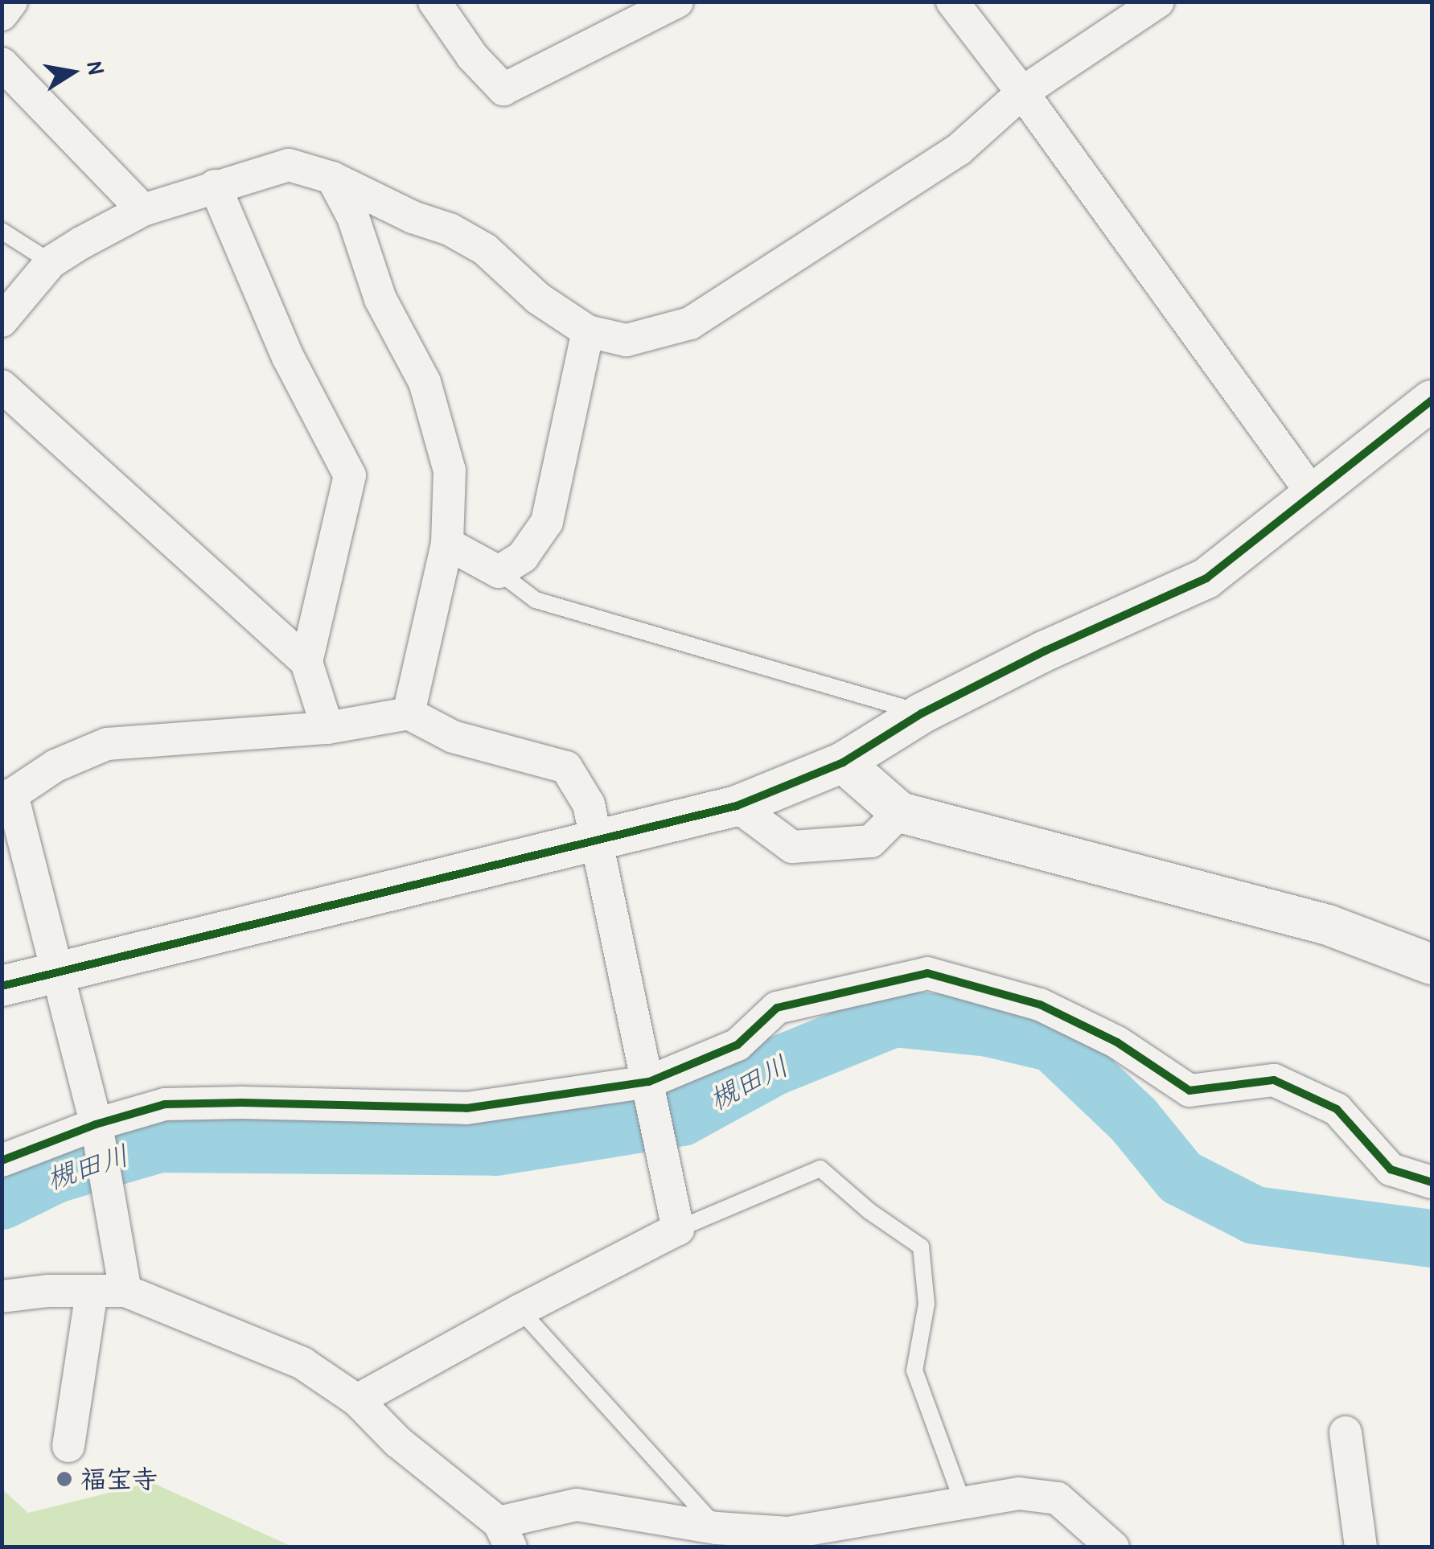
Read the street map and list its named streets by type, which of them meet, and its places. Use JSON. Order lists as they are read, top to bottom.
{
  "water": ["槻田川"],
  "places": ["福宝寺"],
  "north": "right"
}
